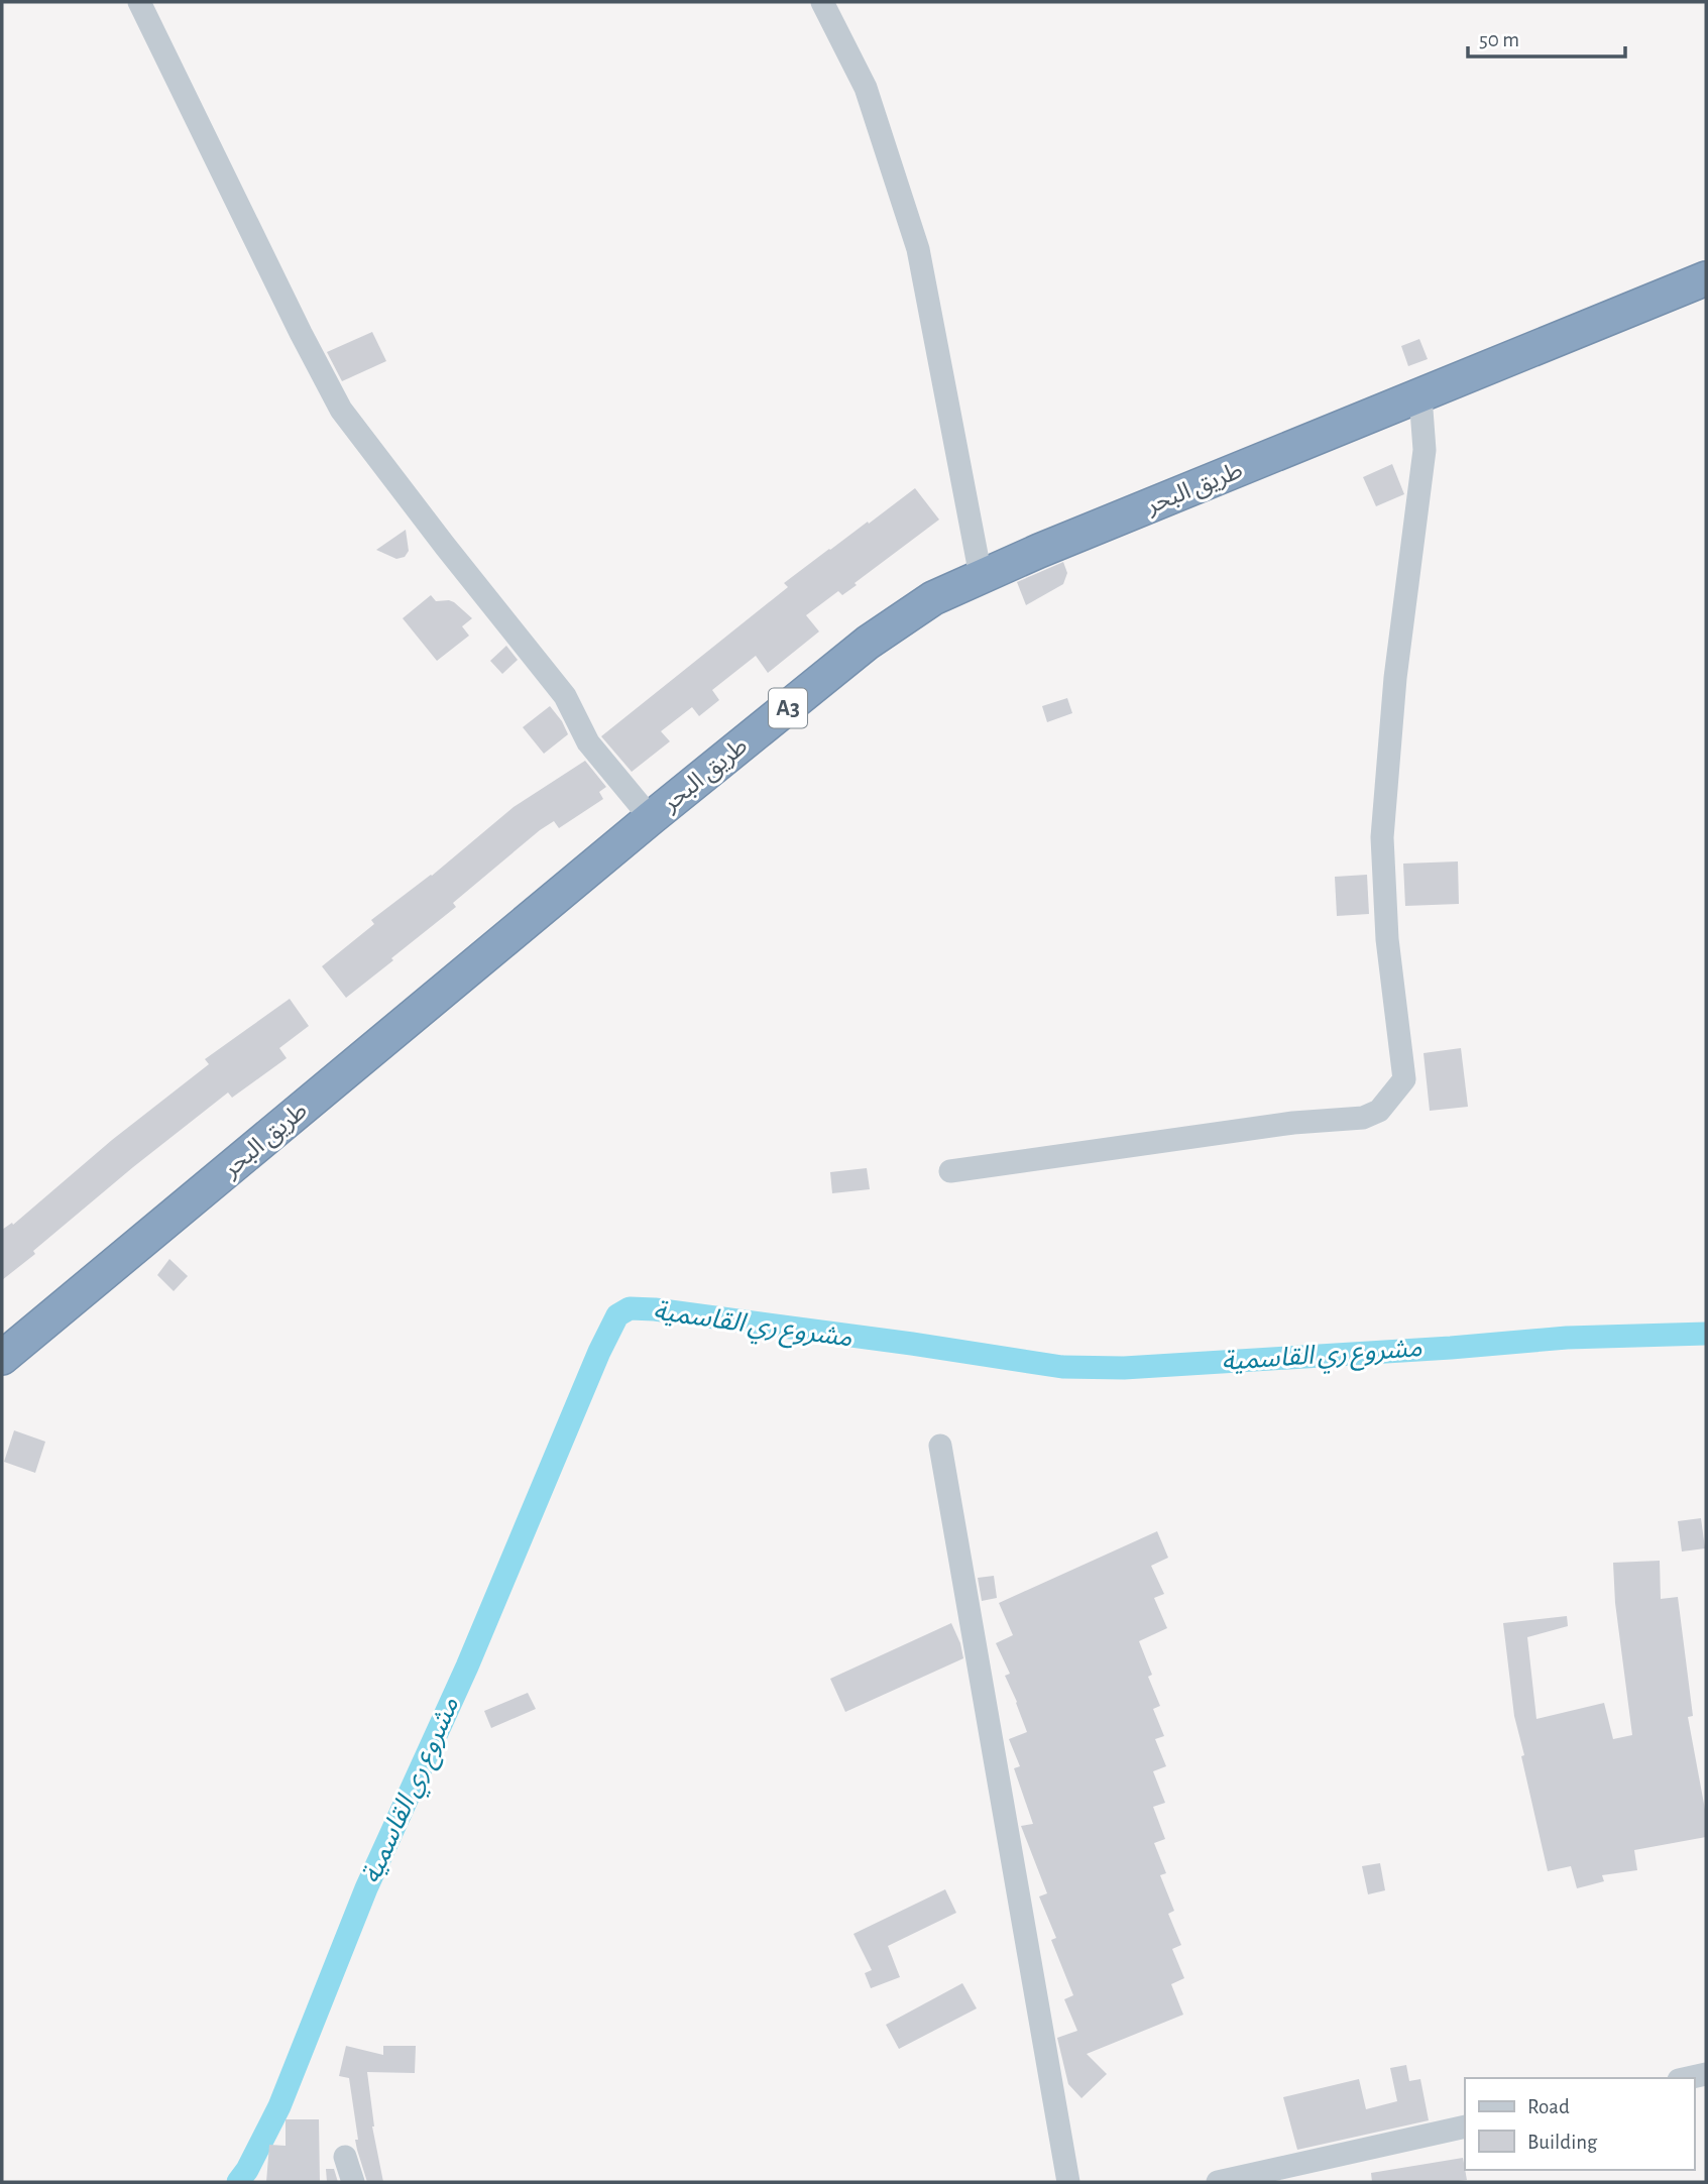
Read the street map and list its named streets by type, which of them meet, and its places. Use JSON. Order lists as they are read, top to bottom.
{
  "streets": {
    "highway": ["طريق البحر", "A3"]
  },
  "water": ["مشروع ري القاسمية"],
  "legend": ["Road", "Building"],
  "scale_bar": "50 m"
}
